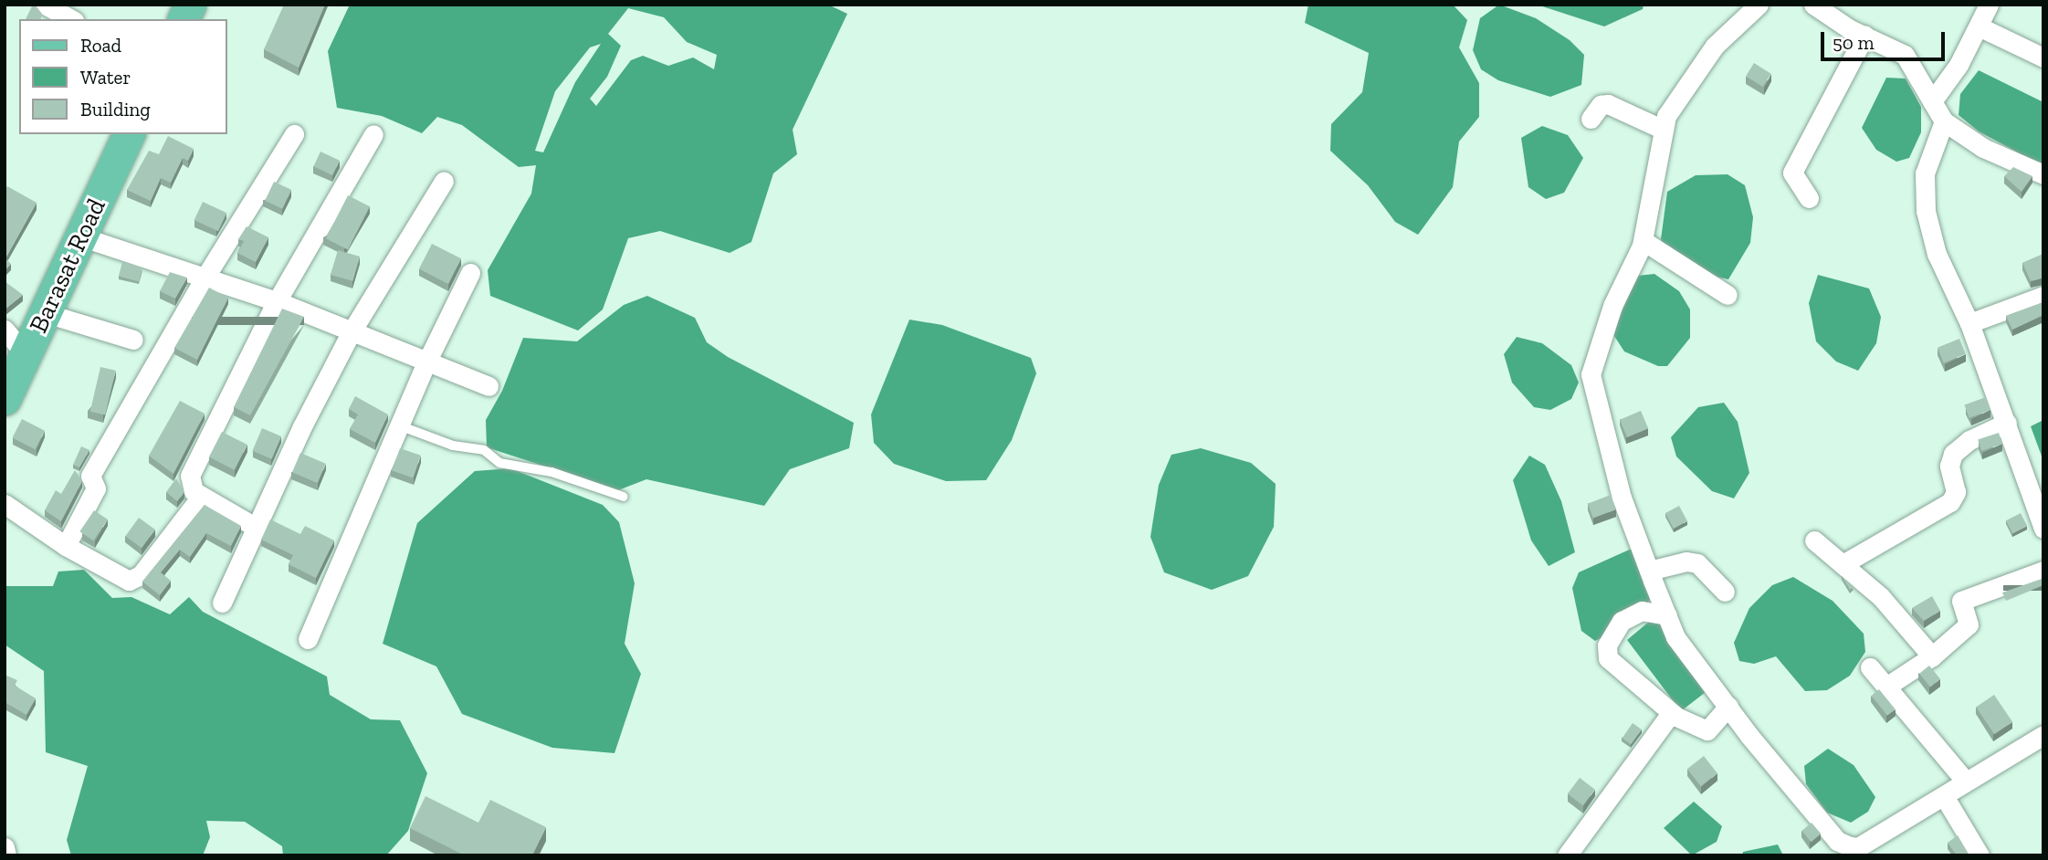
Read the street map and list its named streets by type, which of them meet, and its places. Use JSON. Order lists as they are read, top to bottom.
{
  "streets": {
    "main road": ["Barasat Road"]
  },
  "legend": ["Road", "Water", "Building"],
  "scale_bar": "50 m"
}
